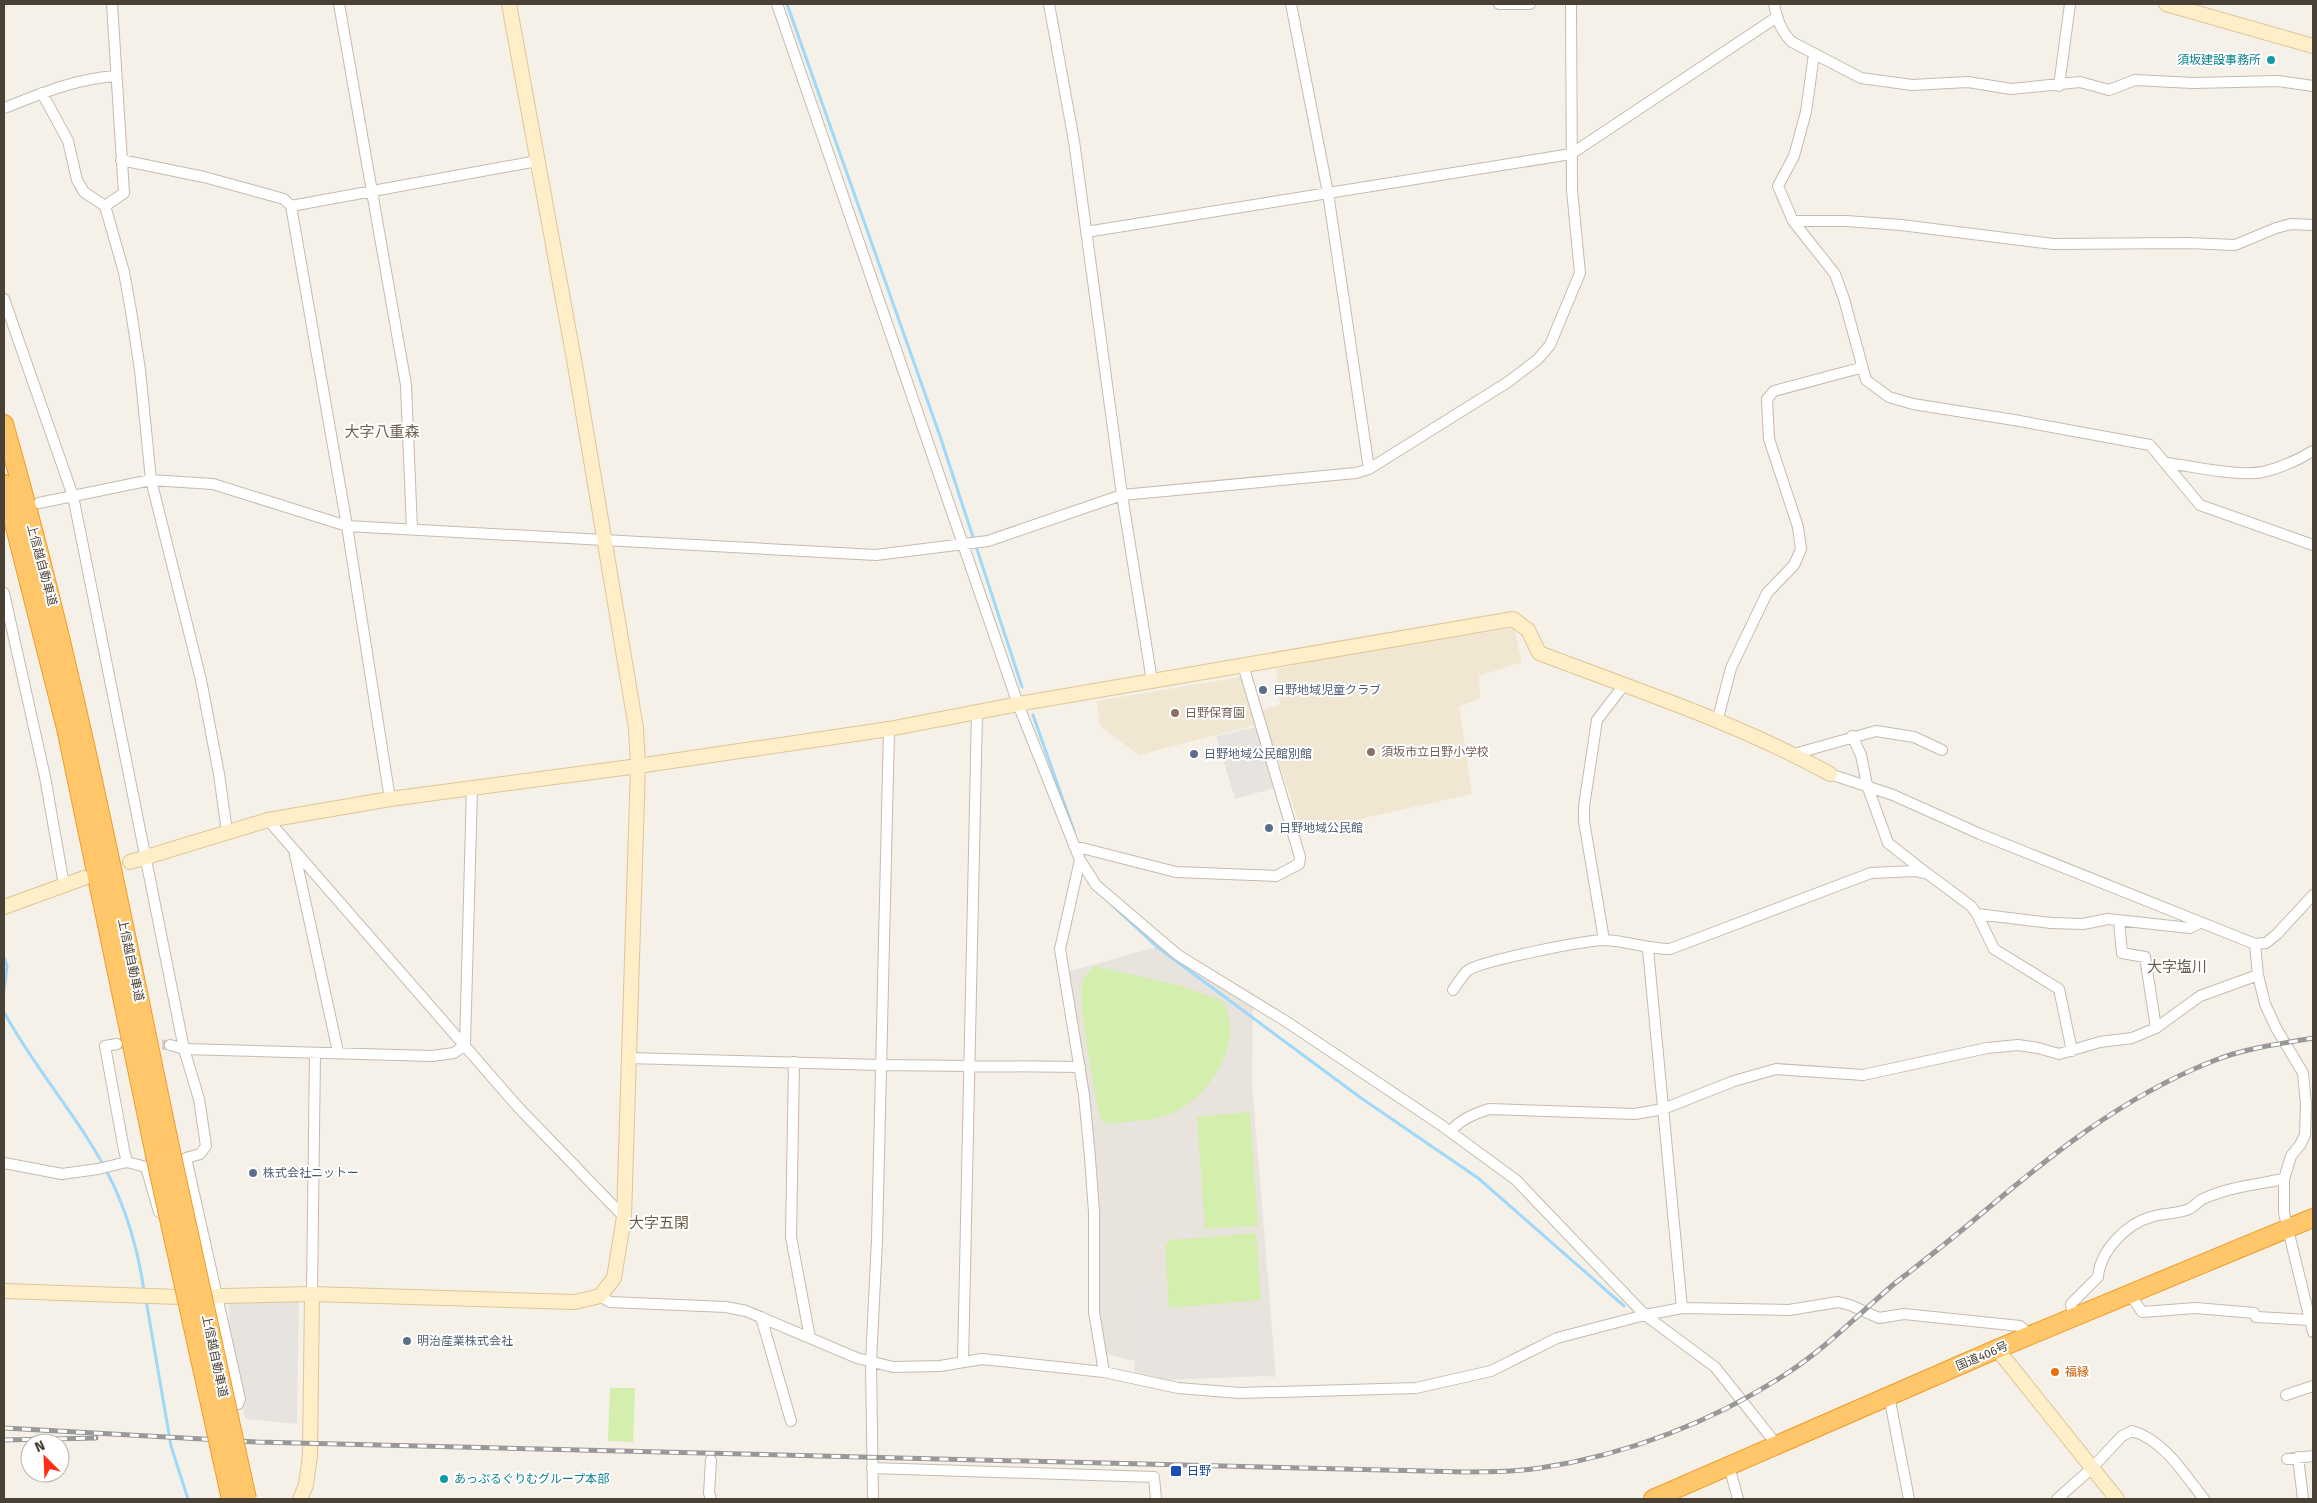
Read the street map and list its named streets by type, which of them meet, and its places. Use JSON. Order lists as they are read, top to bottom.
{
  "streets": {
    "highway": ["上信越自動車道", "国道406号"]
  },
  "districts": ["大字八重森", "大字塩川", "大字五閑"],
  "places": {
    "other": [
      "須坂建設事務所",
      "日野地域児童クラブ",
      "日野保育園",
      "須坂市立日野小学校",
      "日野地域公民館別館",
      "日野地域公民館",
      "株式会社ニットー",
      "明治産業株式会社",
      "福縁",
      "あっぷるぐりむグループ本部"
    ],
    "transit": ["日野"]
  },
  "north": "top left"
}
